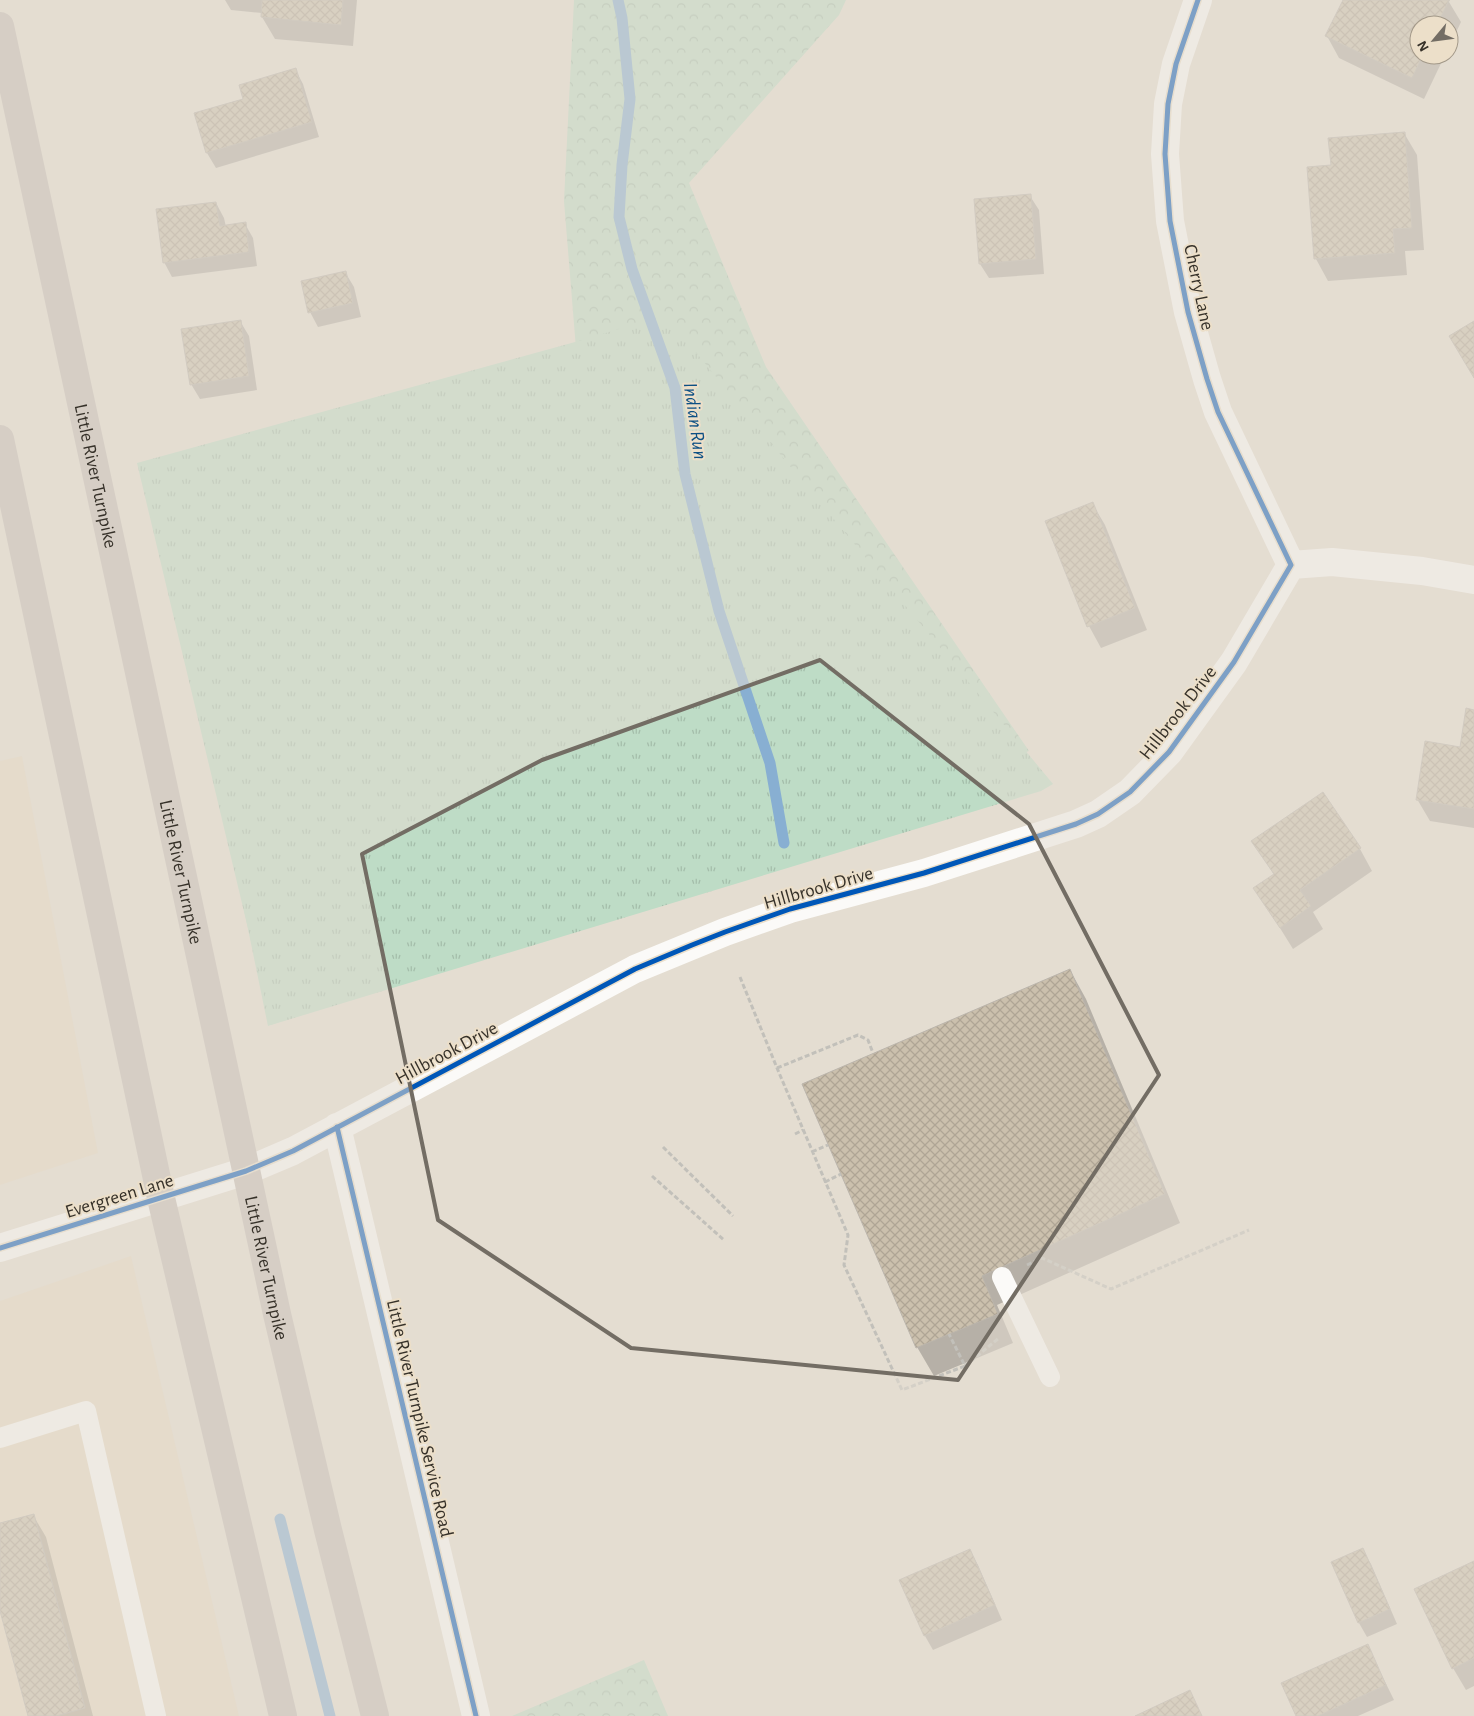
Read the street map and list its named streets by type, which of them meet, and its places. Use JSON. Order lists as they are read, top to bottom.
{
  "streets": {
    "main road": ["Little River Turnpike"],
    "street": [
      "Cherry Lane",
      "Hillbrook Drive",
      "Evergreen Lane",
      "Little River Turnpike Service Road"
    ]
  },
  "crossings": [
    ["Cherry Lane", "Hillbrook Drive"],
    ["Little River Turnpike", "Hillbrook Drive"],
    ["Little River Turnpike", "Evergreen Lane"],
    ["Hillbrook Drive", "Evergreen Lane"],
    ["Hillbrook Drive", "Little River Turnpike Service Road"]
  ],
  "water": ["Indian Run"],
  "north": "bottom left"
}
